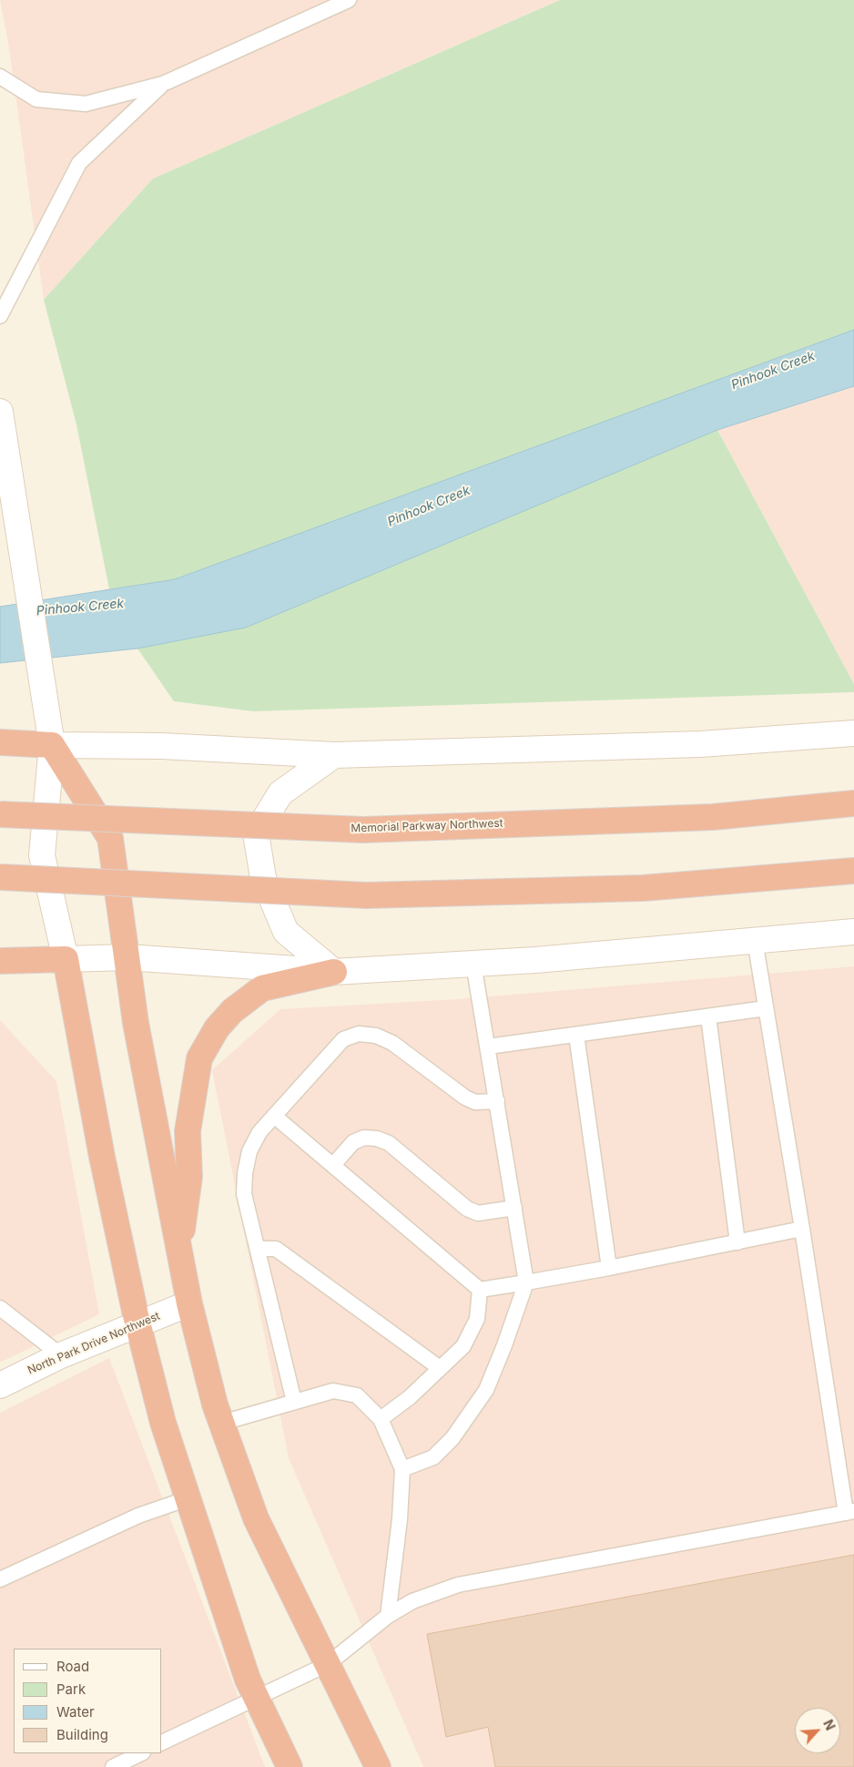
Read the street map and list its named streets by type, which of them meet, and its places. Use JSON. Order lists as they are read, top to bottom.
{
  "streets": {
    "highway": ["Memorial Parkway Northwest"],
    "main road": ["North Park Drive Northwest"]
  },
  "water": ["Pinhook Creek"],
  "legend": [
    "Road",
    "Park",
    "Water",
    "Building"
  ],
  "north": "top right"
}
